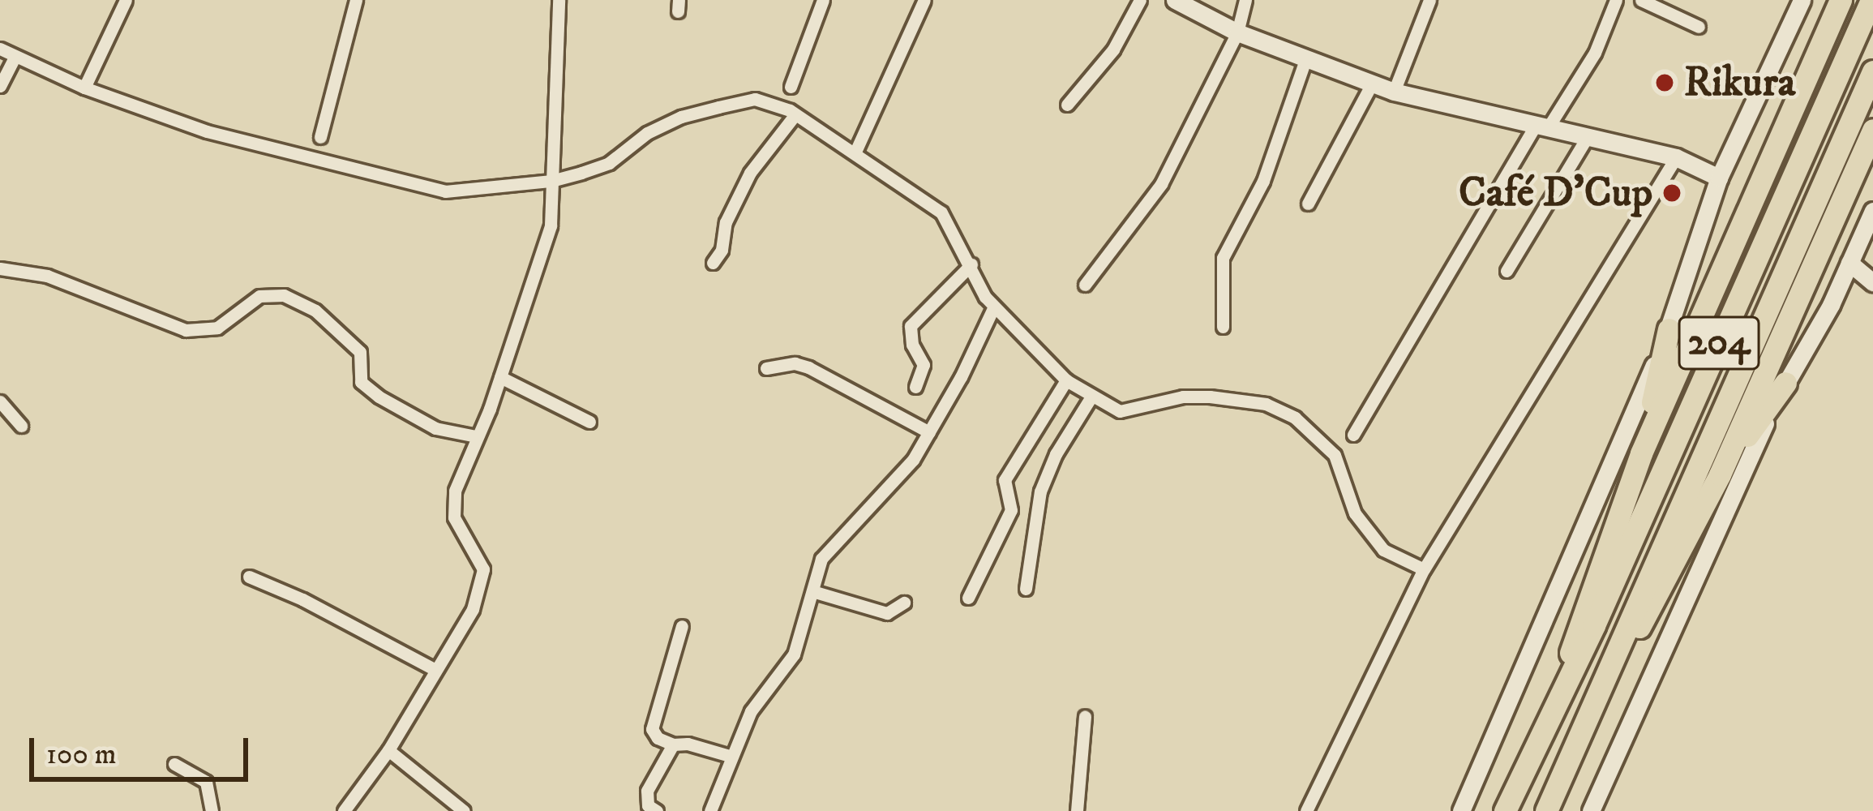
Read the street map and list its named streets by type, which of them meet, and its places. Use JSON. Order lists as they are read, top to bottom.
{
  "streets": {
    "highway": ["204"]
  },
  "places": ["Rikura", "Café D'Cup"],
  "scale_bar": "100 m"
}
